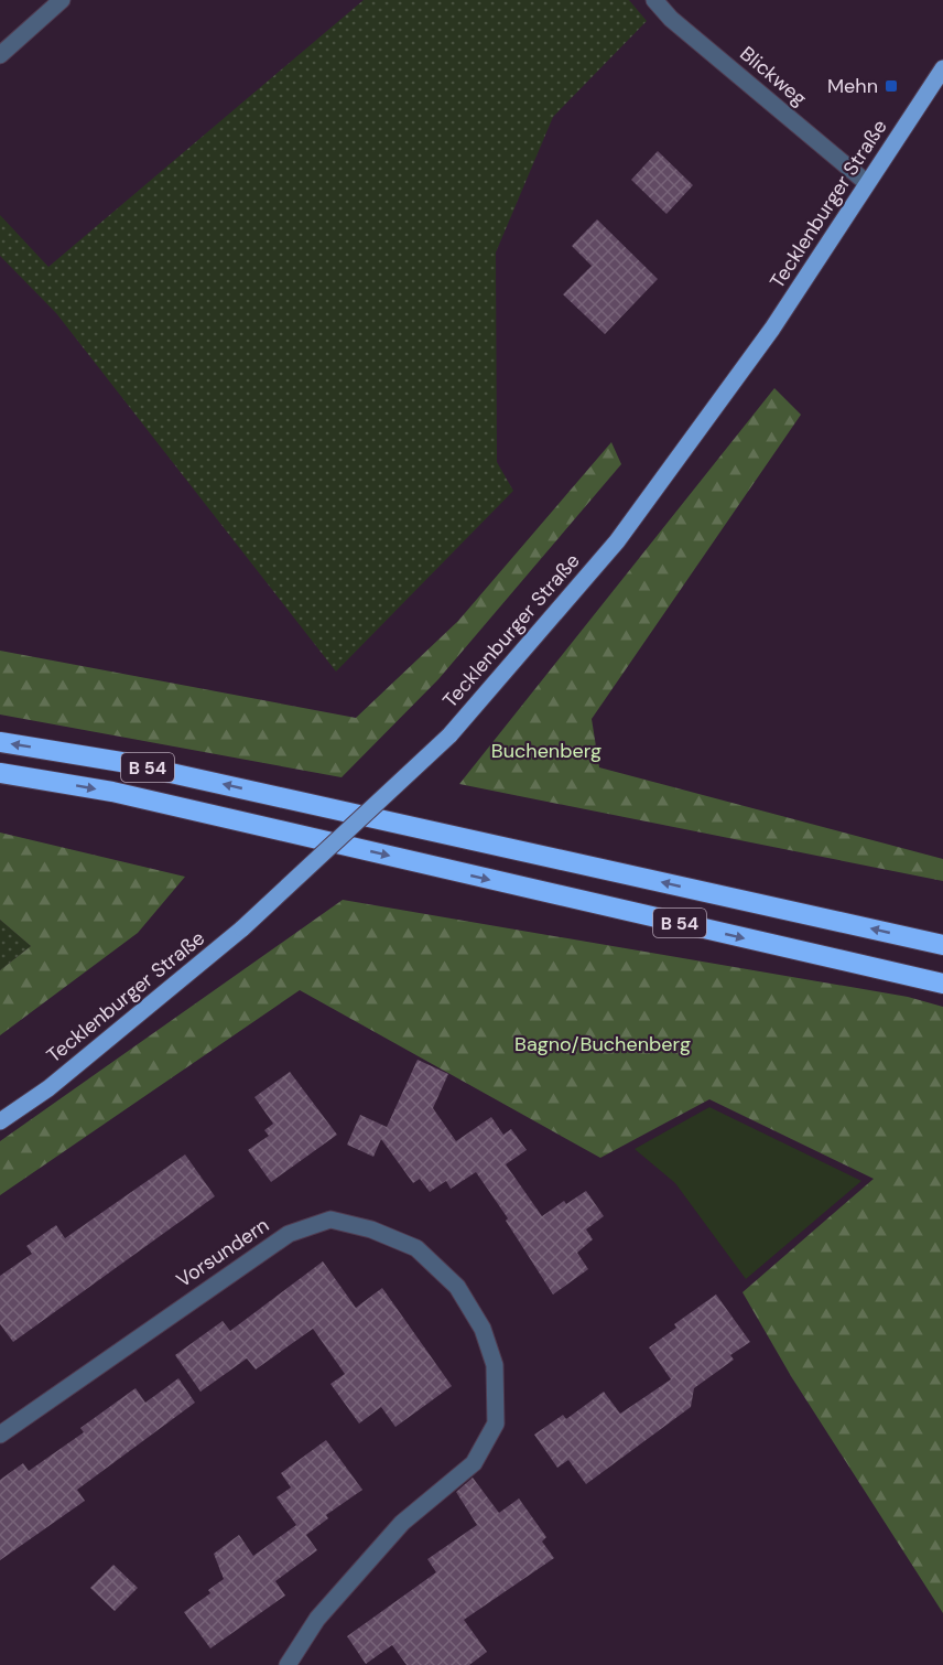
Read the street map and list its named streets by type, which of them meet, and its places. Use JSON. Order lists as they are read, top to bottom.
{
  "streets": {
    "highway": ["B 54"],
    "main road": ["Tecklenburger Straße"],
    "street": ["Blickweg", "Vorsundern"]
  },
  "crossings": [
    ["Blickweg", "Tecklenburger Straße"]
  ],
  "parks": ["Buchenberg", "Bagno/Buchenberg"],
  "places": {
    "transit": ["Mehn"]
  }
}
